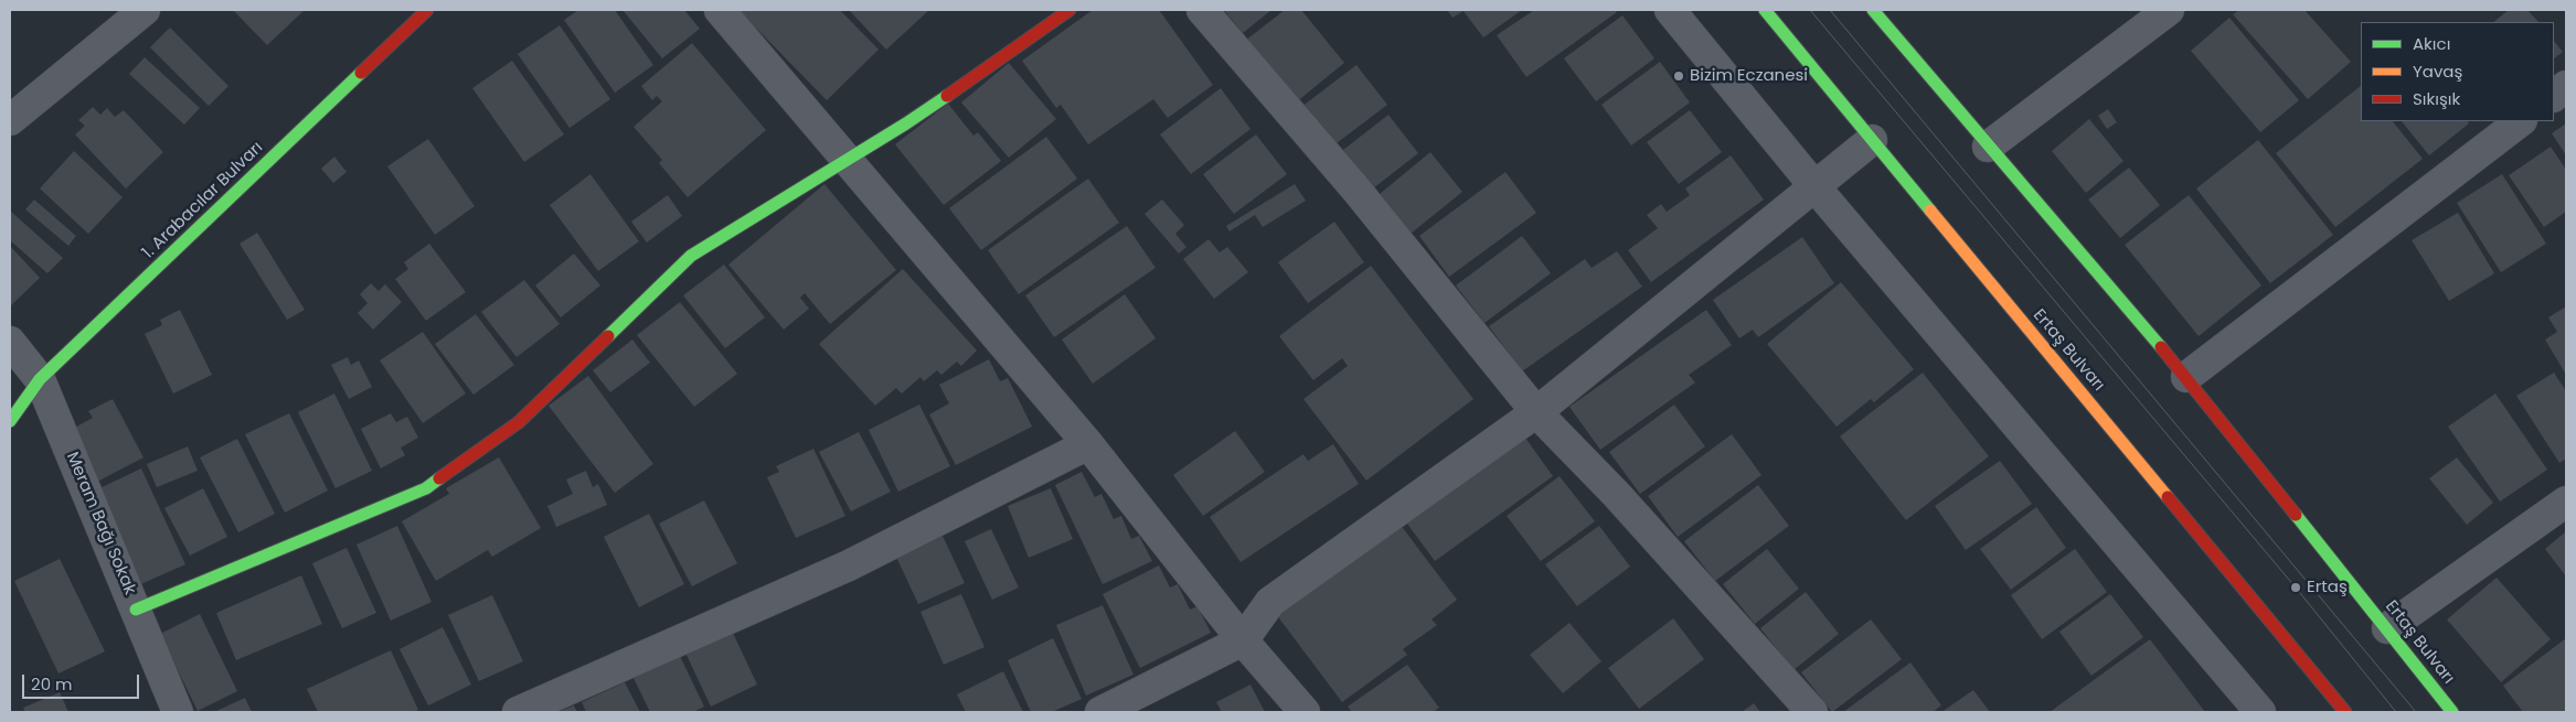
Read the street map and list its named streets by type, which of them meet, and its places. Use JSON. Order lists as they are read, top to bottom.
{
  "streets": {
    "main road": ["1. Arabacılar Bulvarı", "Ertaş Bulvarı"],
    "street": ["Meram Bağı Sokak"]
  },
  "crossings": [
    ["1. Arabacılar Bulvarı", "Meram Bağı Sokak"]
  ],
  "places": ["Bizim Eczanesi", "Ertaş"],
  "legend": ["Akıcı", "Yavaş", "Sıkışık"],
  "scale_bar": "20 m"
}
